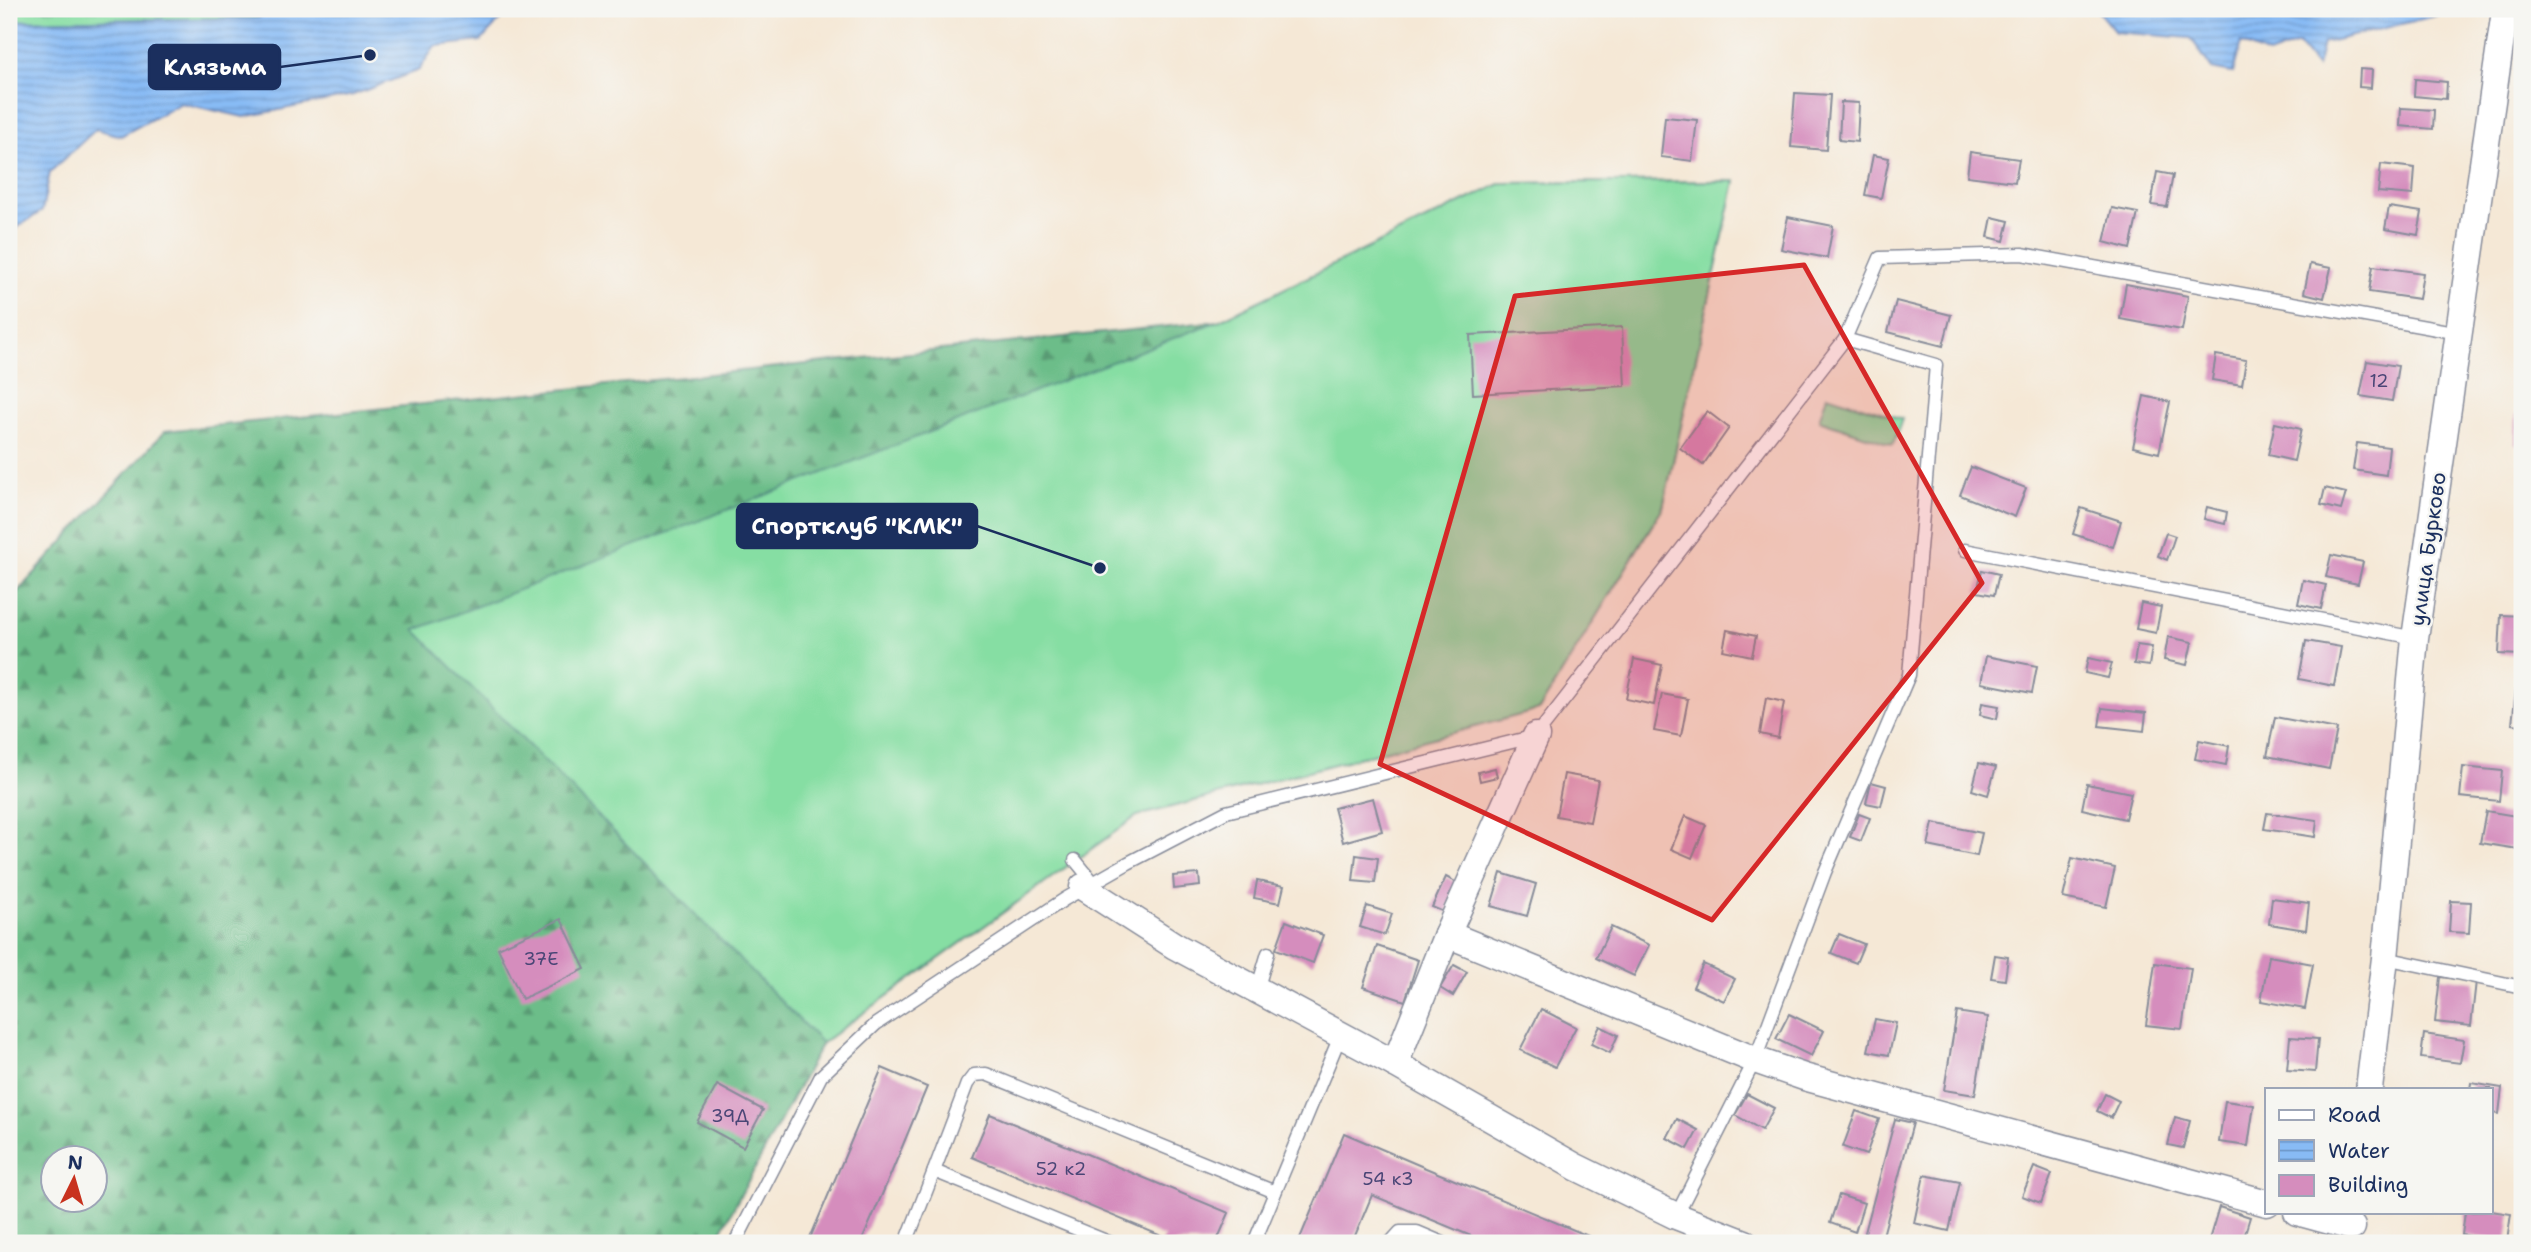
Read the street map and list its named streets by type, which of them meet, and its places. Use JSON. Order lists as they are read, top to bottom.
{
  "streets": {
    "street": ["улица Бурково"]
  },
  "places": ["Клязьма", "Спортклуб \"КМК\""],
  "house_numbers": [
    "12",
    "37Е",
    "39Д",
    "52 к2",
    "54 к3"
  ],
  "legend": ["Road", "Water", "Building"],
  "north": "top"
}
